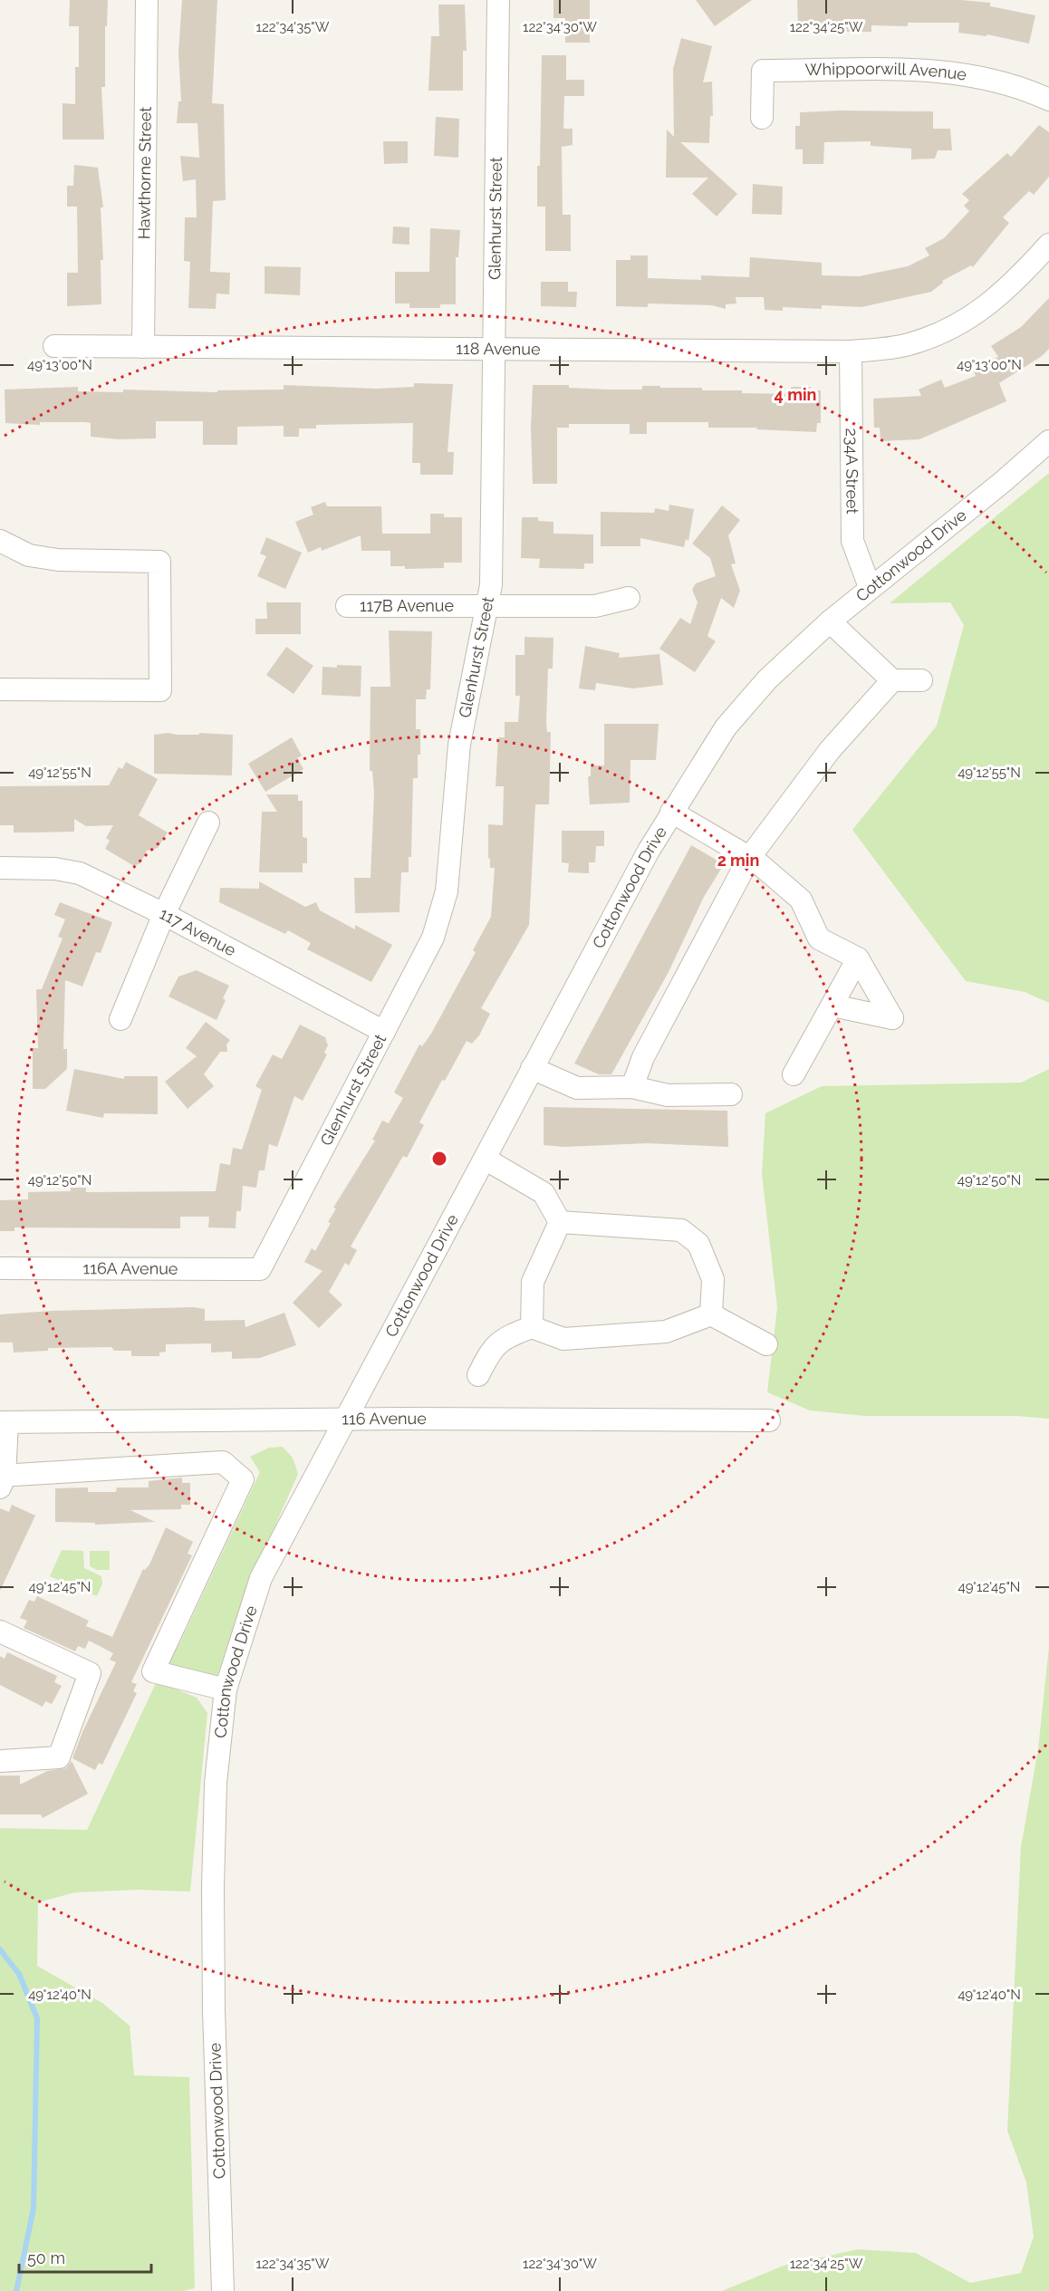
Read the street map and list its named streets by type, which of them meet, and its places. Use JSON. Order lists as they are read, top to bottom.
{
  "streets": {
    "street": [
      "Whippoorwill Avenue",
      "Hawthorne Street",
      "Glenhurst Street",
      "118 Avenue",
      "234A Street",
      "Cottonwood Drive",
      "117B Avenue",
      "117 Avenue",
      "116A Avenue",
      "116 Avenue"
    ]
  },
  "crossings": [
    ["Hawthorne Street", "118 Avenue"],
    ["Glenhurst Street", "118 Avenue"],
    ["Glenhurst Street", "117B Avenue"],
    ["Glenhurst Street", "117 Avenue"],
    ["Glenhurst Street", "116A Avenue"],
    ["118 Avenue", "234A Street"],
    ["234A Street", "Cottonwood Drive"],
    ["Cottonwood Drive", "116 Avenue"]
  ],
  "scale_bar": "50 m",
  "coordinates": [
    "122°34'35\"W",
    "122°34'30\"W",
    "122°34'25\"W",
    "49°13'00\"N",
    "49°12'55\"N",
    "49°12'50\"N",
    "49°12'45\"N",
    "49°12'40\"N"
  ],
  "rings": ["4 min", "2 min"]
}
